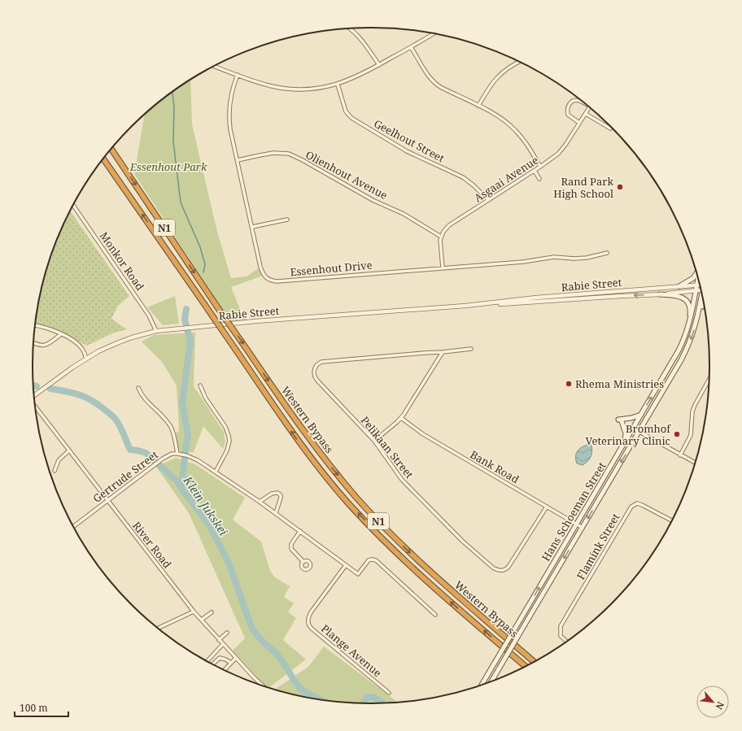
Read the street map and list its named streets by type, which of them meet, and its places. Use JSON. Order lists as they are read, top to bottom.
{
  "streets": {
    "highway": ["N1", "Western Bypass"],
    "main road": ["Hans Schoeman Street"],
    "street": [
      "Geelhout Street",
      "Olienhout Avenue",
      "Asgaai Avenue",
      "Monkor Road",
      "Essenhout Drive",
      "Rabie Street",
      "Pelikaan Street",
      "Bank Road",
      "Gertrude Street",
      "River Road",
      "Flamink Street",
      "Plange Avenue"
    ]
  },
  "crossings": [
    ["Geelhout Street", "Asgaai Avenue"],
    ["Olienhout Avenue", "Asgaai Avenue"],
    ["Olienhout Avenue", "Essenhout Drive"],
    ["Monkor Road", "Rabie Street"],
    ["Rabie Street", "Hans Schoeman Street"],
    ["Pelikaan Street", "Bank Road"],
    ["Bank Road", "Hans Schoeman Street"],
    ["Gertrude Street", "River Road"],
    ["Gertrude Street", "Plange Avenue"]
  ],
  "water": ["Klein Jukskei"],
  "parks": ["Essenhout Park"],
  "places": ["Rand Park High School", "Rhema Ministries", "Bromhof Veterinary Clinic"],
  "scale_bar": "100 m",
  "north": "bottom right"
}
